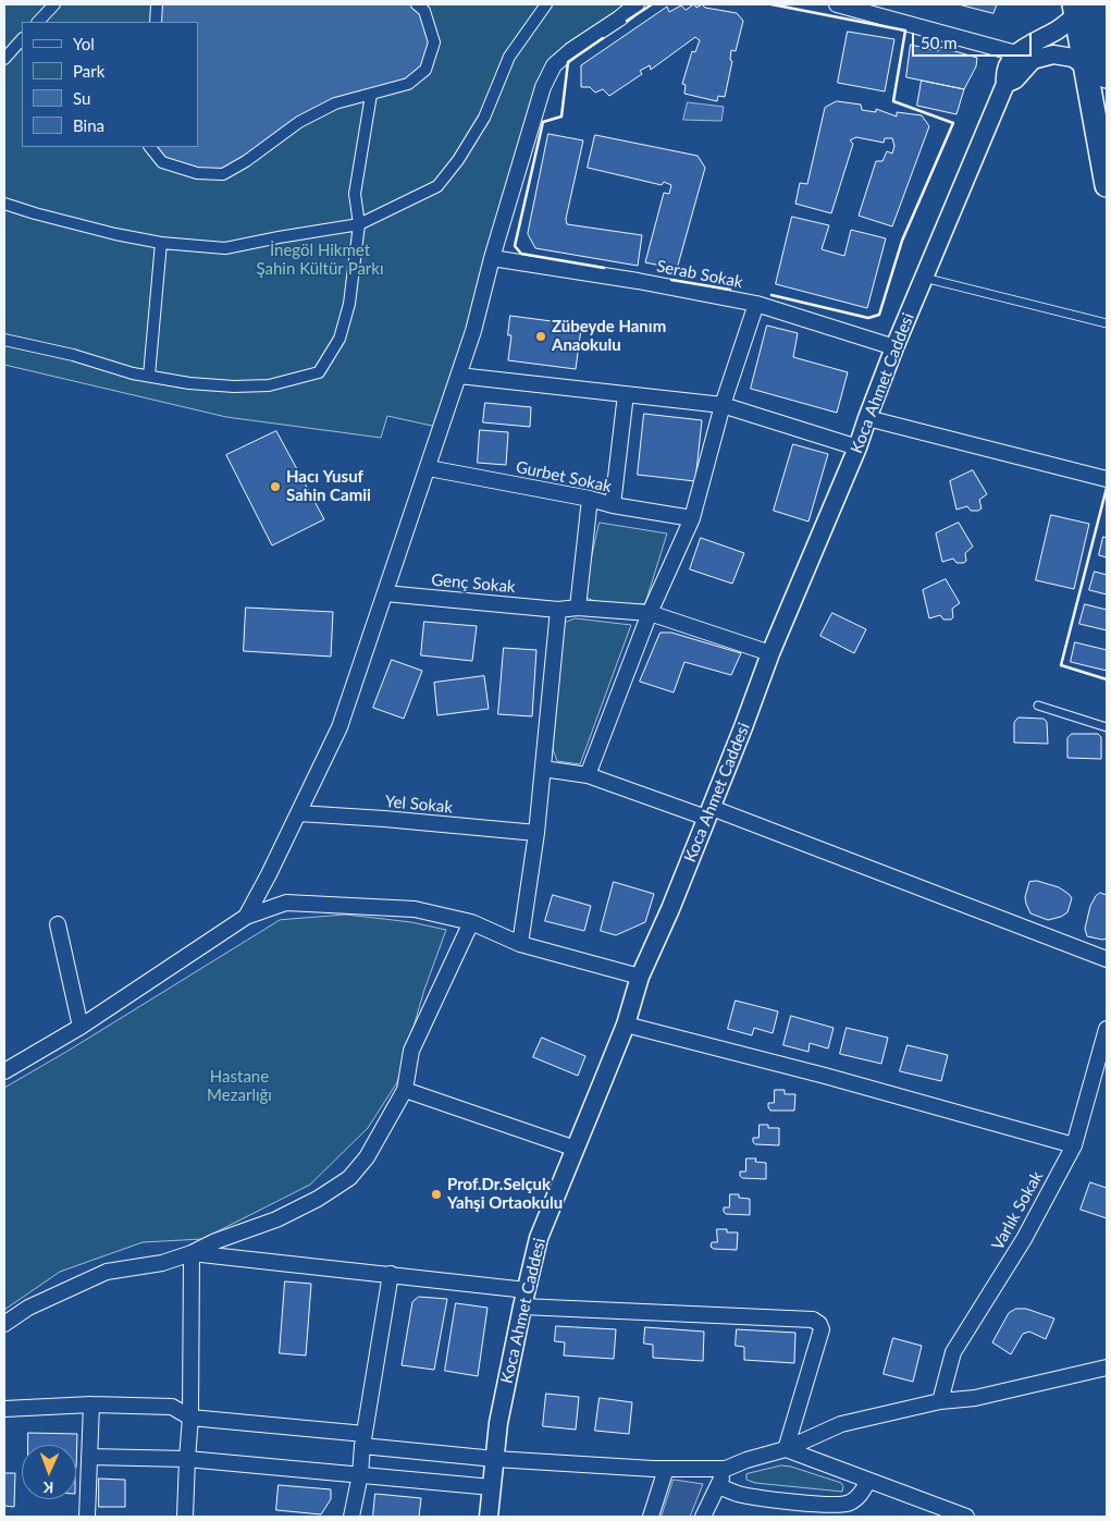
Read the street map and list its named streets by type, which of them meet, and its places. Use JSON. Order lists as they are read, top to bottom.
{
  "streets": {
    "street": [
      "Serab Sokak",
      "Koca Ahmet Caddesi",
      "Gurbet Sokak",
      "Genç Sokak",
      "Yel Sokak",
      "Varlık Sokak"
    ]
  },
  "crossings": [
    ["Serab Sokak", "Koca Ahmet Caddesi"],
    ["Koca Ahmet Caddesi", "Genç Sokak"]
  ],
  "parks": ["İnegöl Hikmet Şahin Kültür Parkı", "Hastane Mezarlığı"],
  "places": ["Zübeyde Hanım Anaokulu", "Hacı Yusuf Sahin Camii", "Prof.Dr.Selçuk Yahşi Ortaokulu"],
  "legend": [
    "Yol",
    "Park",
    "Su",
    "Bina"
  ],
  "scale_bar": "50 m",
  "north": "bottom"
}
